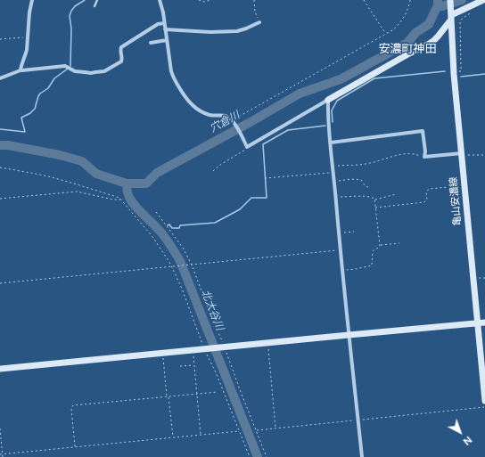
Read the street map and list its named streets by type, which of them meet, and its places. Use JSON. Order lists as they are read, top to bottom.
{
  "streets": {
    "street": ["亀山安濃線"]
  },
  "districts": ["安濃町神田"],
  "water": ["穴倉川", "北大谷川"],
  "north": "bottom right"
}
